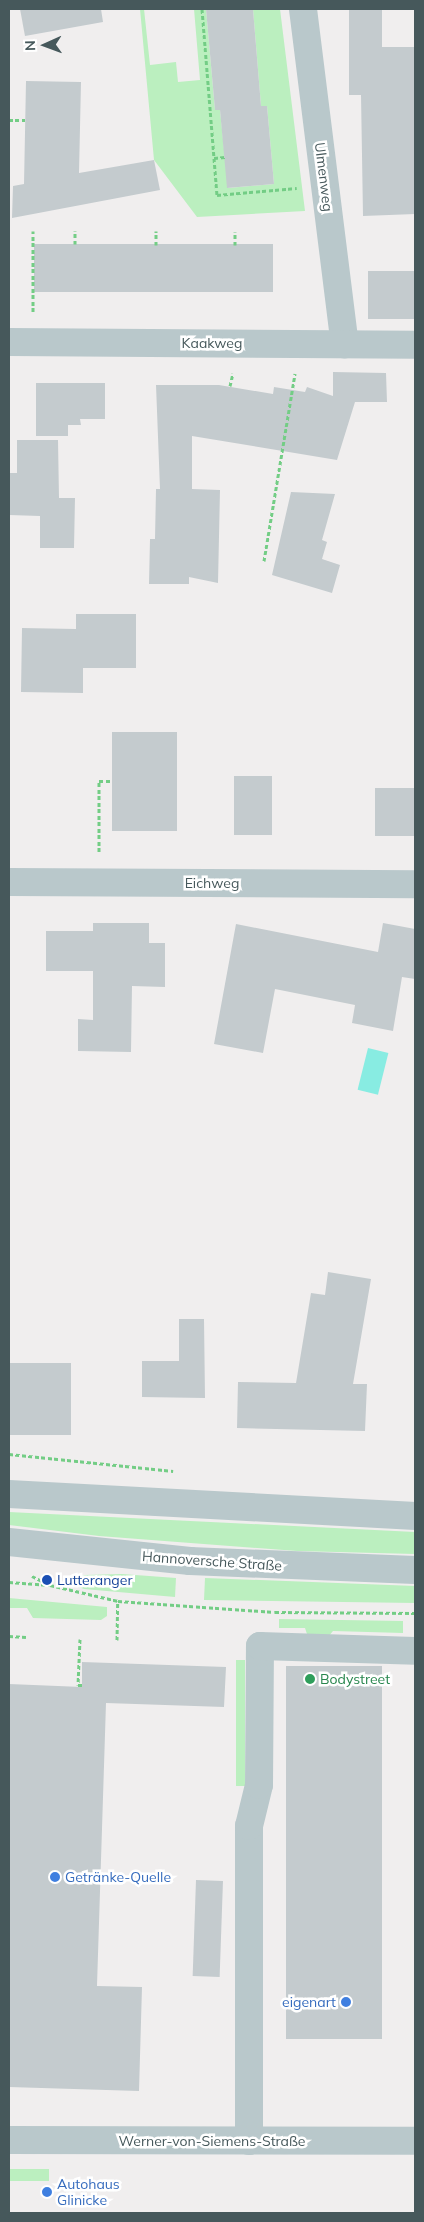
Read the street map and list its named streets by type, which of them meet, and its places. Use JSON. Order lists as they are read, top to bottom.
{
  "streets": {
    "street": [
      "Ulmenweg",
      "Kaakweg",
      "Eichweg",
      "Hannoversche Straße",
      "Werner-von-Siemens-Straße"
    ]
  },
  "crossings": [
    ["Ulmenweg", "Kaakweg"]
  ],
  "places": [
    "Lutteranger",
    "Bodystreet",
    "Getränke-Quelle",
    "eigenart",
    "Autohaus Glinicke"
  ],
  "north": "left"
}
